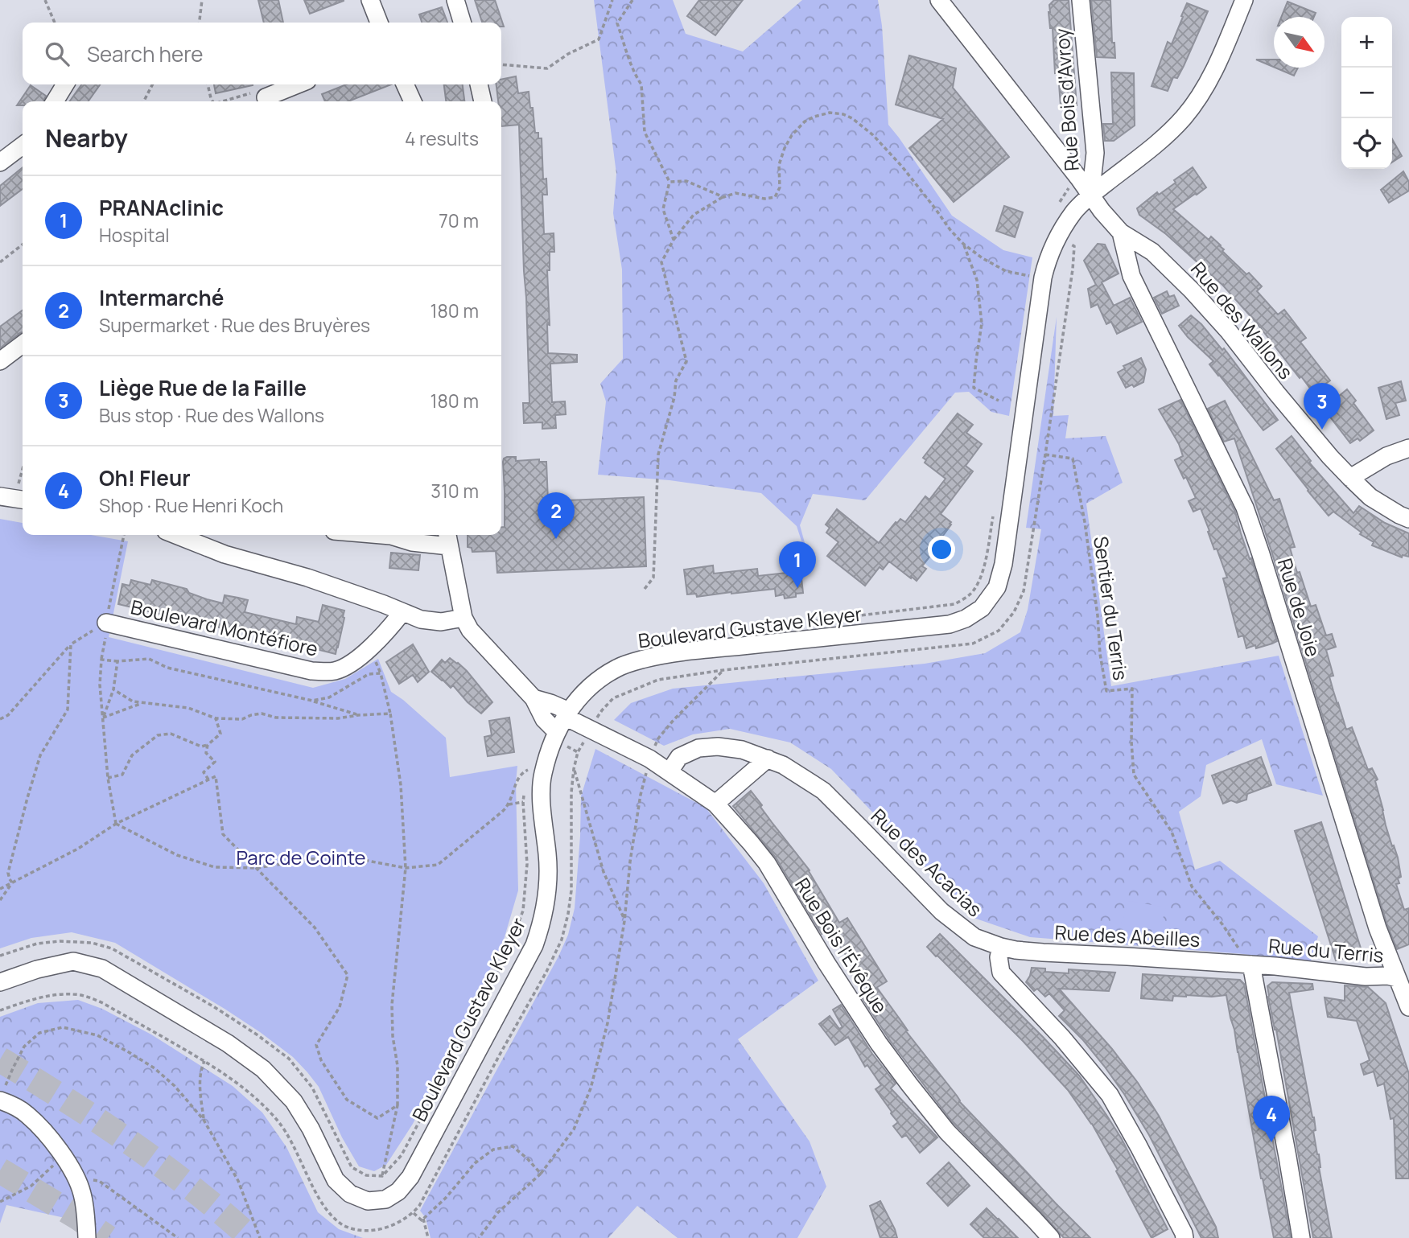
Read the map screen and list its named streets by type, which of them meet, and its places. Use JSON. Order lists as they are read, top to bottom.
{
  "streets": {
    "street": [
      "Rue Bois d'Avroy",
      "Rue des Wallons",
      "Rue de Joie",
      "Boulevard Gustave Kleyer",
      "Boulevard Montéfiore",
      "Rue des Acacias",
      "Rue des Abeilles",
      "Rue Bois l'Évêque",
      "Rue du Terris"
    ],
    "path": ["Sentier du Terris"]
  },
  "crossings": [
    ["Rue Bois d'Avroy", "Rue des Wallons"],
    ["Rue Bois d'Avroy", "Boulevard Gustave Kleyer"],
    ["Rue des Wallons", "Rue de Joie"],
    ["Rue des Wallons", "Boulevard Gustave Kleyer"],
    ["Rue de Joie", "Rue du Terris"],
    ["Sentier du Terris", "Rue des Abeilles"],
    ["Boulevard Gustave Kleyer", "Rue Bois l'Évêque"],
    ["Rue des Acacias", "Rue des Abeilles"],
    ["Rue des Acacias", "Rue Bois l'Évêque"],
    ["Rue des Abeilles", "Rue du Terris"]
  ],
  "parks": ["Parc de Cointe"],
  "north": "bottom right",
  "page": {
    "map_buttons": ["+", "−"],
    "search": "Search here",
    "heading": ["Nearby", "4 results"],
    "list": [
      {
        "mark": "1",
        "name": "PRANAclinic",
        "note": "Hospital",
        "value": "70 m"
      },
      {
        "mark": "2",
        "name": "Intermarché",
        "note": "Supermarket · Rue des Bruyères",
        "value": "180 m"
      },
      {
        "mark": "3",
        "name": "Liège Rue de la Faille",
        "note": "Bus stop · Rue des Wallons",
        "value": "180 m"
      },
      {
        "mark": "4",
        "name": "Oh! Fleur",
        "note": "Shop · Rue Henri Koch",
        "value": "310 m"
      }
    ],
    "pins": [
      "3",
      "2",
      "1",
      "4"
    ]
  }
}
